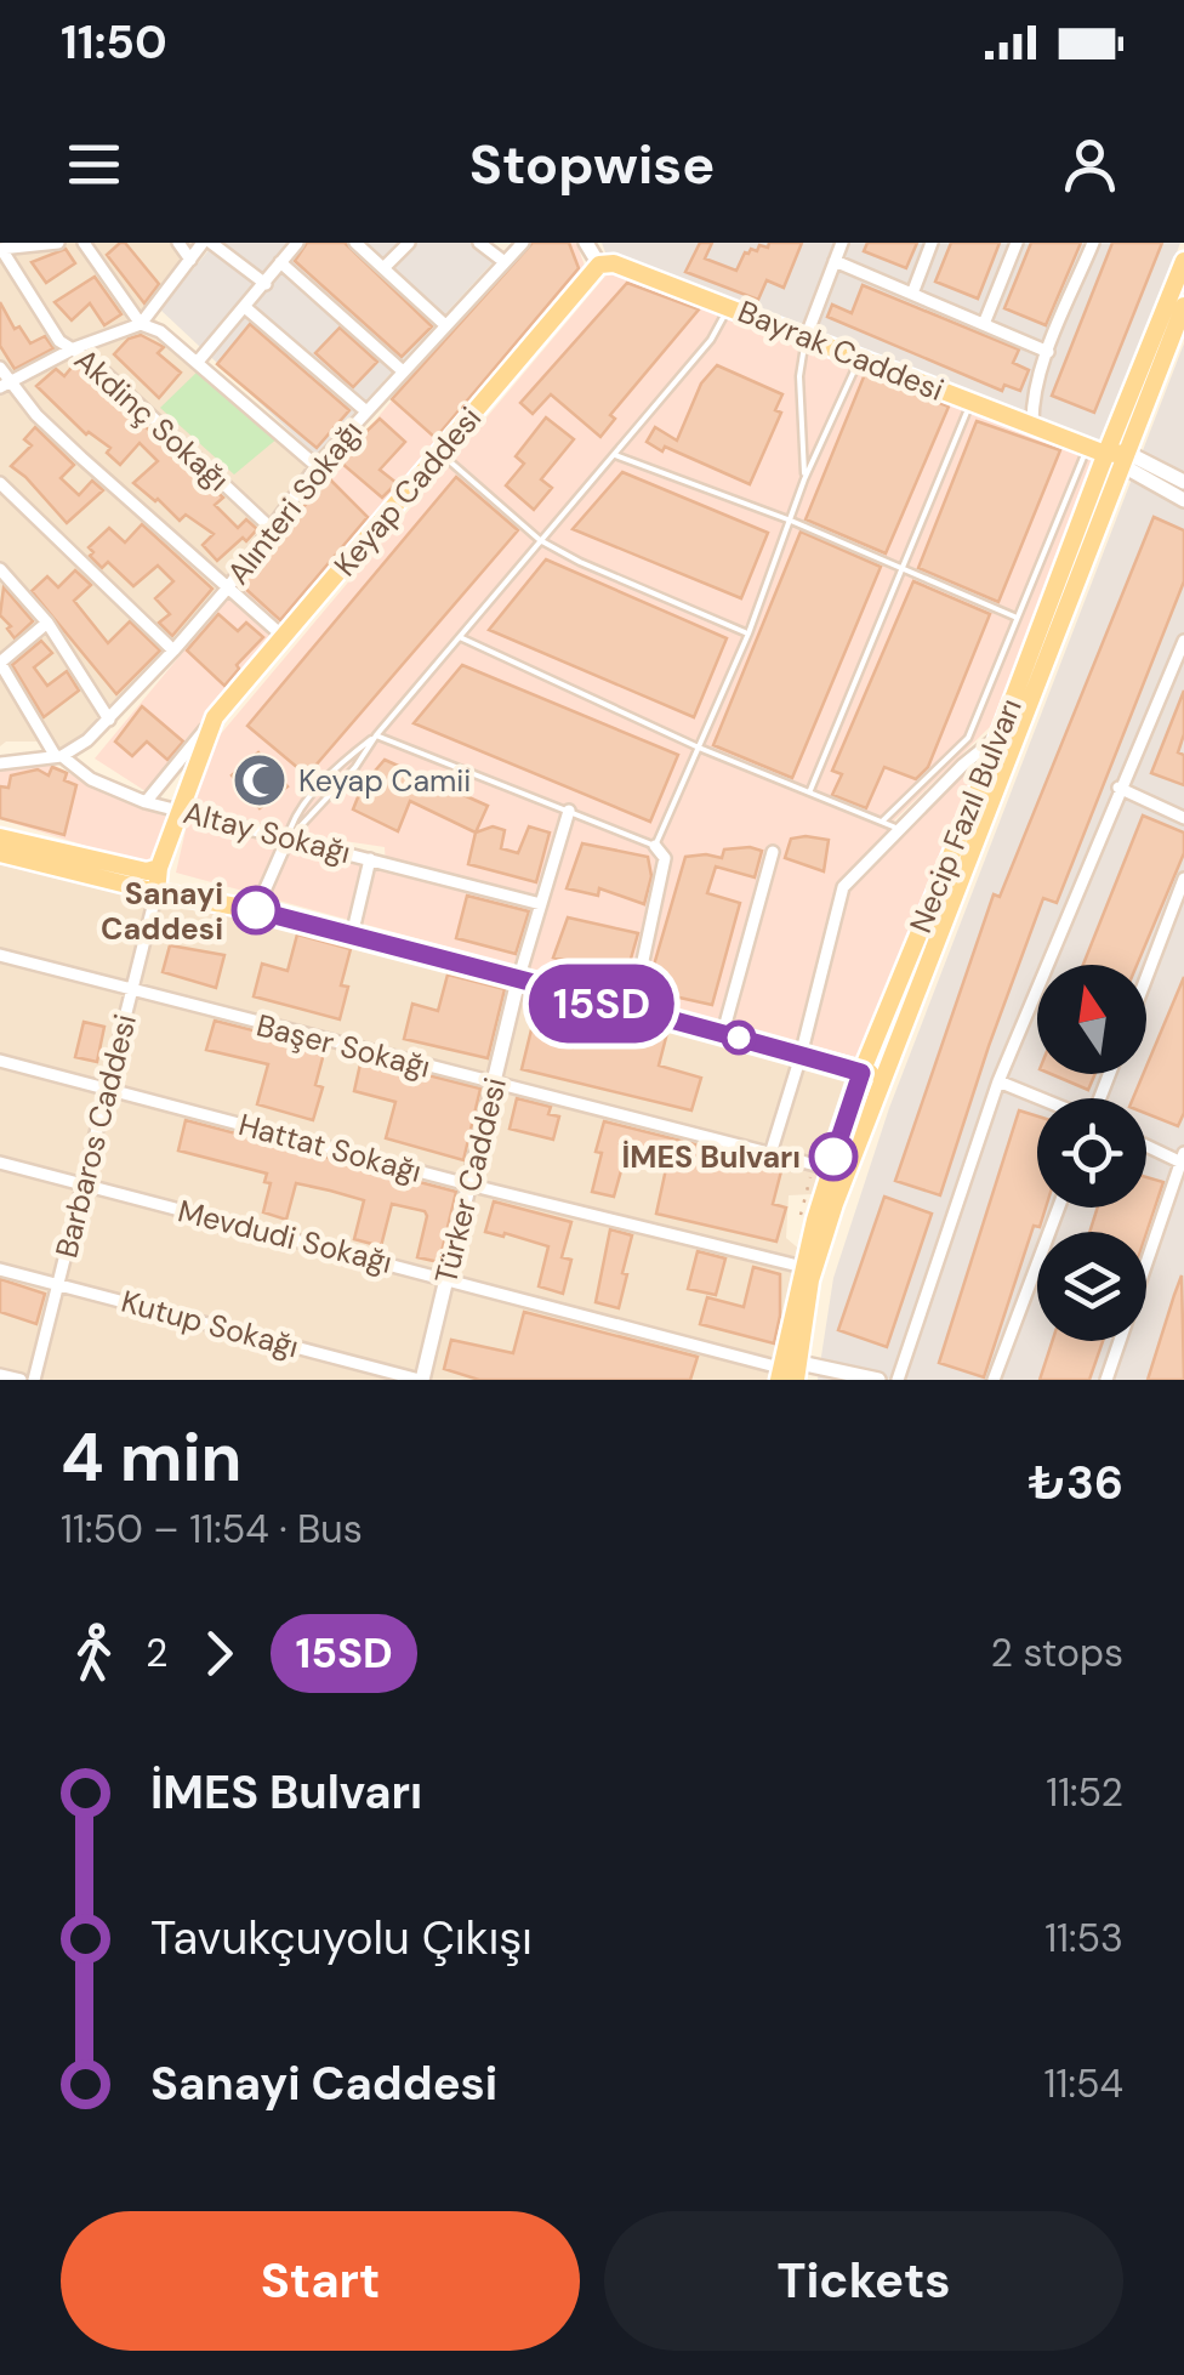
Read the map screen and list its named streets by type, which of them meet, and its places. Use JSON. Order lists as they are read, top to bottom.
{
  "streets": {
    "main road": ["Bayrak Caddesi", "Keyap Caddesi", "Necip Fazıl Bulvarı"],
    "street": [
      "Akdinç Sokağı",
      "Alınteri Sokağı",
      "Altay Sokağı",
      "Başer Sokağı",
      "Barbaros Caddesi",
      "Hattat Sokağı",
      "Türker Caddesi",
      "Mevdudi Sokağı",
      "Kutup Sokağı"
    ]
  },
  "crossings": [
    ["Bayrak Caddesi", "Keyap Caddesi"],
    ["Bayrak Caddesi", "Necip Fazıl Bulvarı"],
    ["Akdinç Sokağı", "Alınteri Sokağı"],
    ["Keyap Caddesi", "Altay Sokağı"],
    ["Keyap Caddesi", "Barbaros Caddesi"],
    ["Alınteri Sokağı", "Altay Sokağı"],
    ["Necip Fazıl Bulvarı", "Başer Sokağı"],
    ["Necip Fazıl Bulvarı", "Hattat Sokağı"],
    ["Necip Fazıl Bulvarı", "Mevdudi Sokağı"],
    ["Başer Sokağı", "Barbaros Caddesi"],
    ["Başer Sokağı", "Türker Caddesi"],
    ["Barbaros Caddesi", "Hattat Sokağı"],
    ["Barbaros Caddesi", "Mevdudi Sokağı"],
    ["Barbaros Caddesi", "Kutup Sokağı"],
    ["Hattat Sokağı", "Türker Caddesi"],
    ["Türker Caddesi", "Mevdudi Sokağı"],
    ["Türker Caddesi", "Kutup Sokağı"]
  ],
  "places": {
    "mosque": ["Keyap Camii"],
    "other": ["Sanayi Caddesi", "İMES Bulvarı"]
  },
  "lines": ["bus line 15SD"],
  "north": "top",
  "page": {
    "status": "11:50",
    "header": "Stopwise",
    "on_map": "15SD",
    "heading": ["4 min", "11:50 – 11:54 · Bus", "₺36"],
    "legs": ["2", "15SD", "2 stops"],
    "list": [
      {
        "name": "İMES Bulvarı",
        "value": "11:52"
      },
      {
        "name": "Tavukçuyolu Çıkışı",
        "value": "11:53"
      },
      {
        "name": "Sanayi Caddesi",
        "value": "11:54"
      }
    ],
    "buttons": ["Start", "Tickets"]
  }
}
